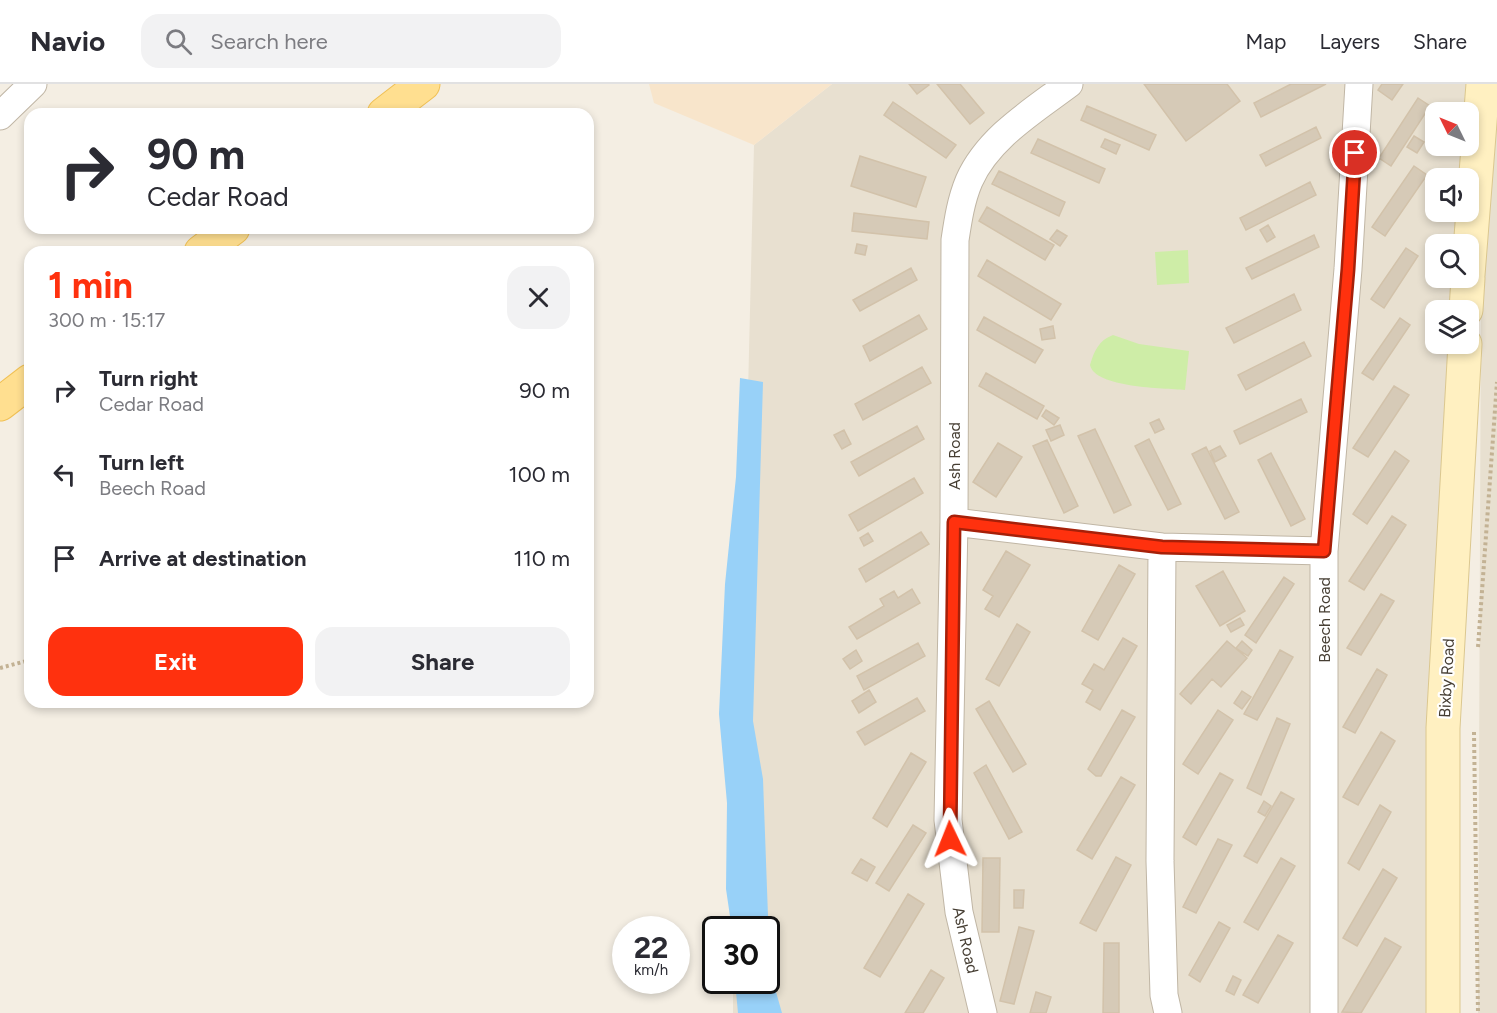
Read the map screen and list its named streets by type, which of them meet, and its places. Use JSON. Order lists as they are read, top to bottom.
{
  "streets": {
    "street": ["Ash Road", "Beech Road", "Bixby Road"]
  },
  "north": "top left",
  "page": {
    "header": "Navio",
    "search": "Search here",
    "nav": ["Map", "Layers", "Share"],
    "turn": ["90 m", "Cedar Road"],
    "heading": ["1 min", "300 m · 15:17"],
    "list": [
      {
        "name": "Turn right",
        "note": "Cedar Road",
        "value": "90 m"
      },
      {
        "name": "Turn left",
        "note": "Beech Road",
        "value": "100 m"
      },
      {
        "name": "Arrive at destination",
        "value": "110 m"
      }
    ],
    "buttons": ["Exit", "Share"],
    "speed": "22 km/h",
    "limit": "30"
  }
}
